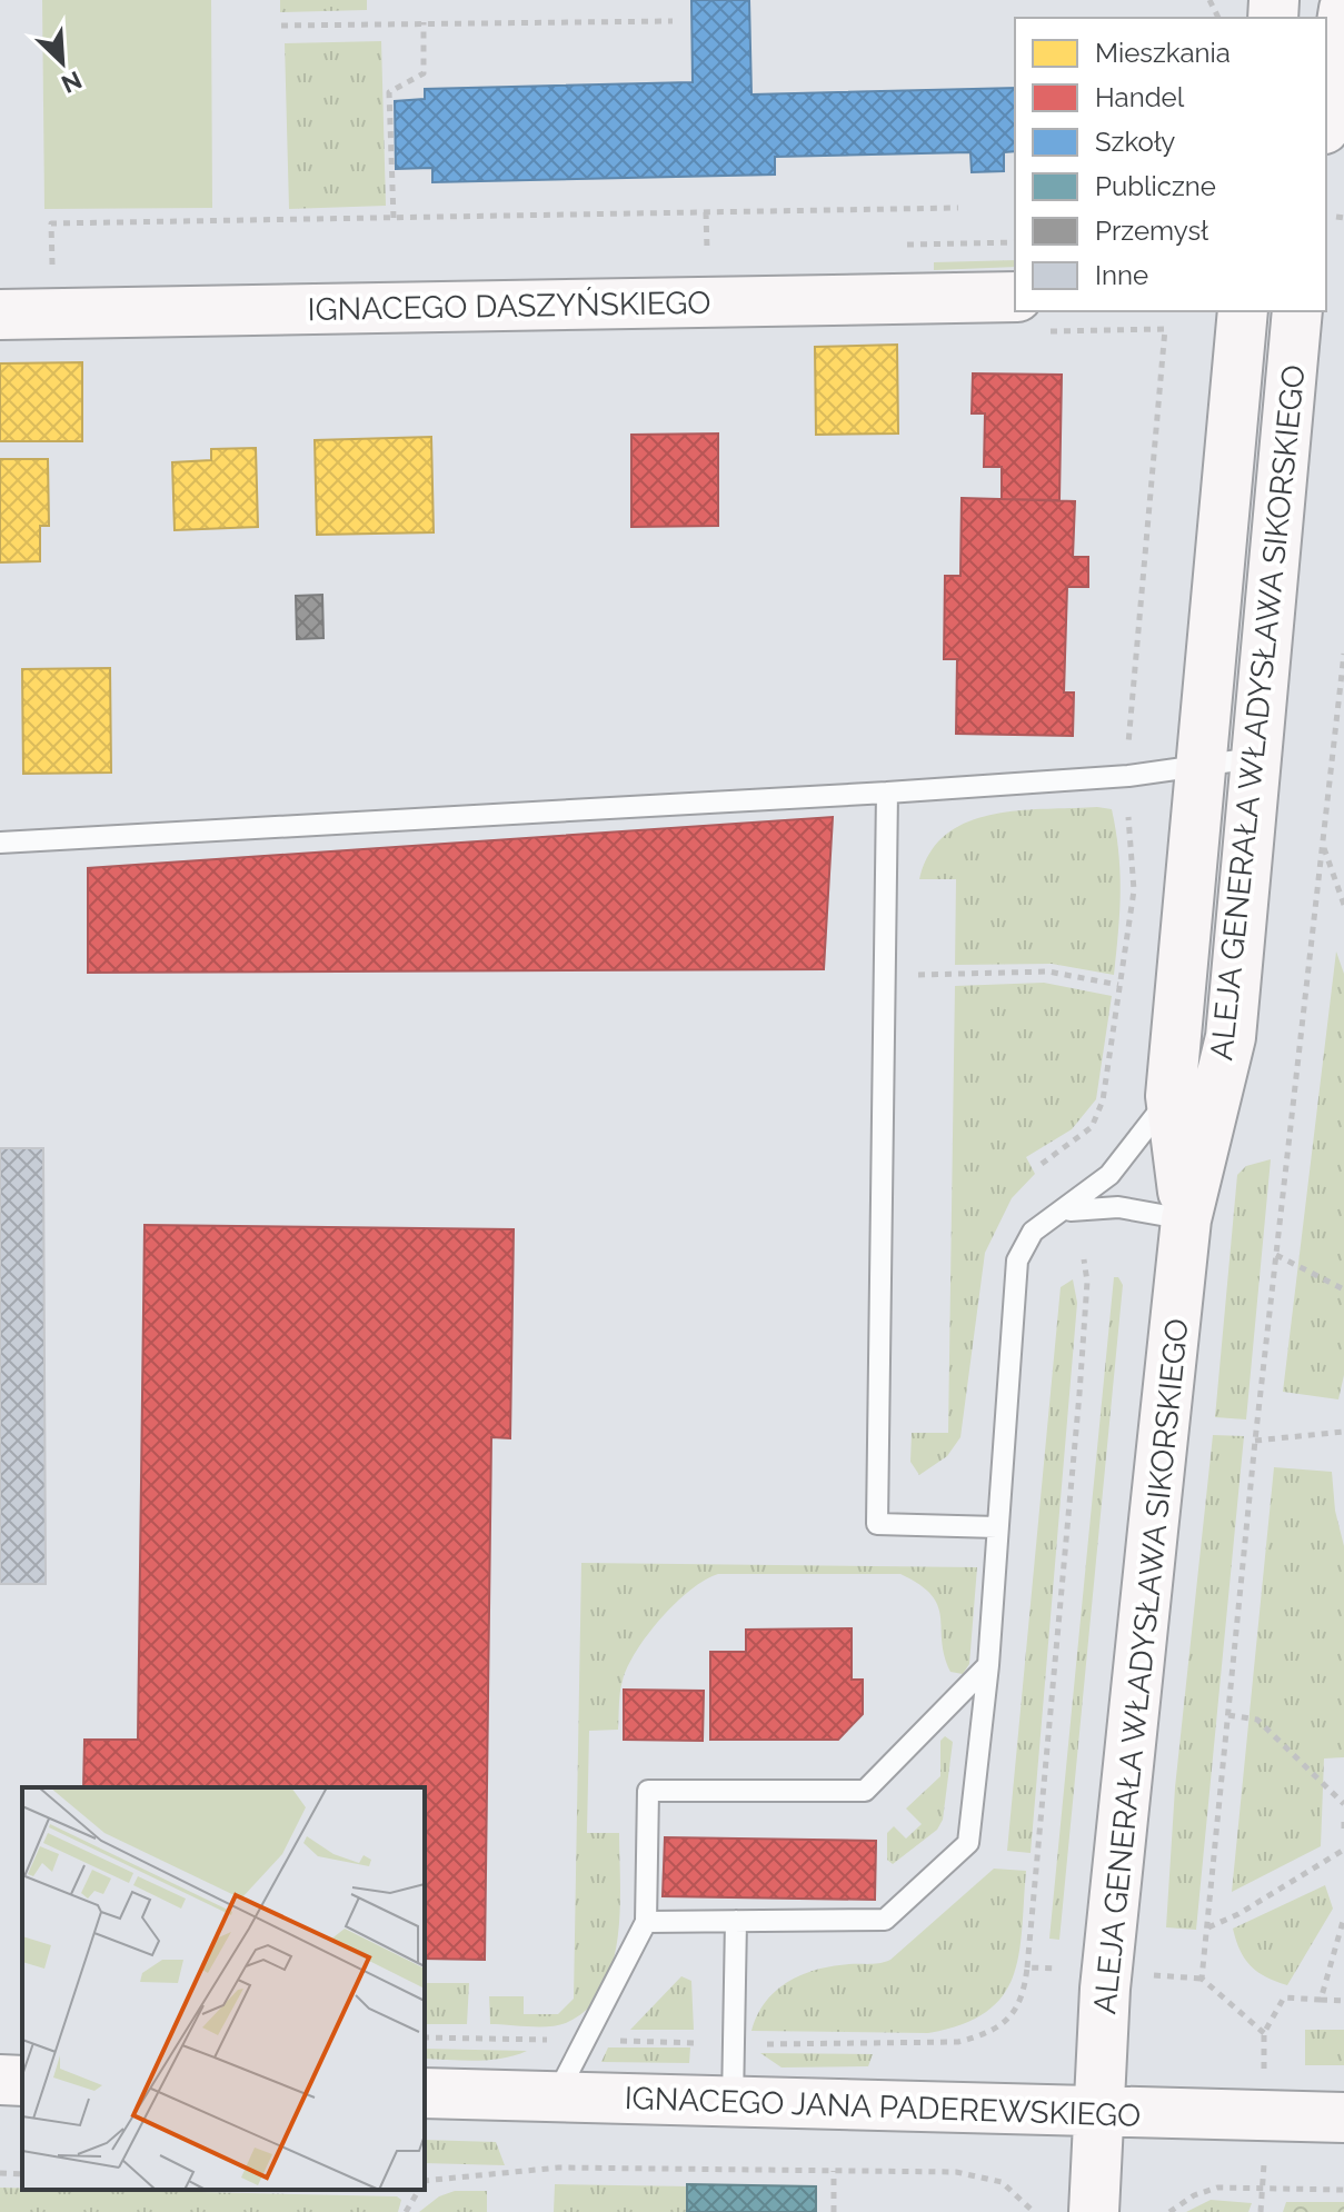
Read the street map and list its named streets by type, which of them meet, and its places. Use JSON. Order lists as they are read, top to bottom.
{
  "streets": {
    "street": ["IGNACEGO DASZYŃSKIEGO", "ALEJA GENERAŁA WŁADYSŁAWA SIKORSKIEGO", "IGNACEGO JANA PADEREWSKIEGO"]
  },
  "crossings": [
    ["ALEJA GENERAŁA WŁADYSŁAWA SIKORSKIEGO", "IGNACEGO JANA PADEREWSKIEGO"]
  ],
  "legend": [
    "Mieszkania",
    "Handel",
    "Szkoły",
    "Publiczne",
    "Przemysł",
    "Inne"
  ],
  "north": "bottom right"
}
